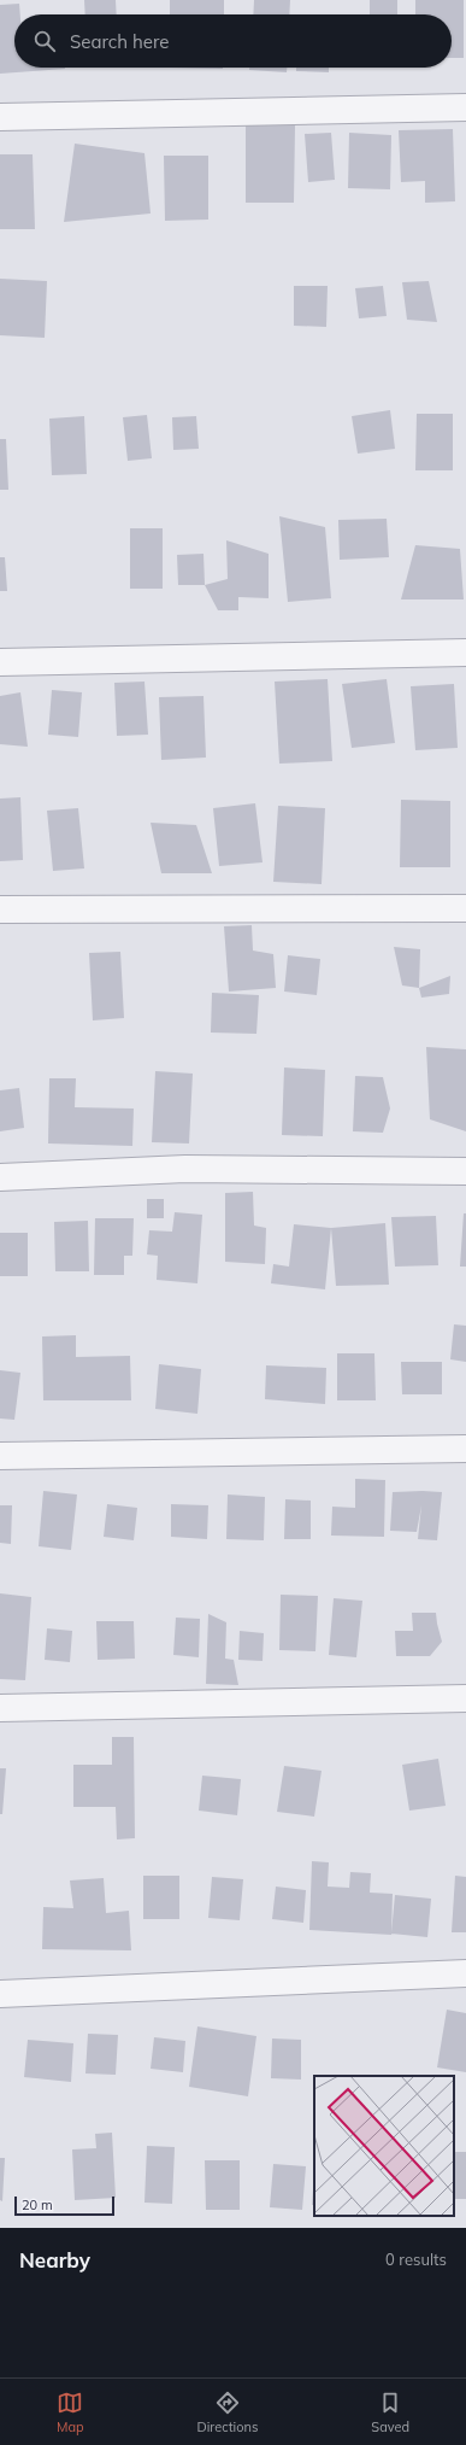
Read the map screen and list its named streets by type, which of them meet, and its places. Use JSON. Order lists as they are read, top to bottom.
{
  "scale_bar": "20 m",
  "page": {
    "search": "Search here",
    "scale": "20 m",
    "heading": ["Nearby", "0 results"],
    "nav": ["Map", "Directions", "Saved"]
  }
}
